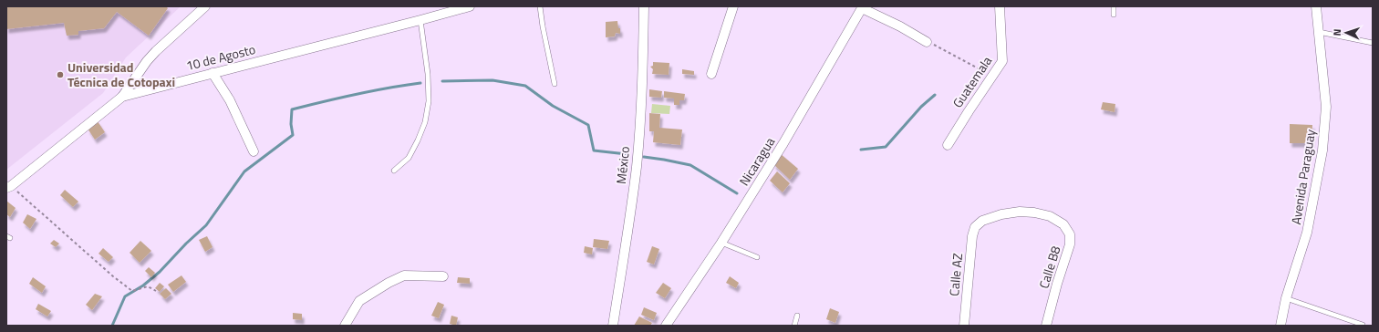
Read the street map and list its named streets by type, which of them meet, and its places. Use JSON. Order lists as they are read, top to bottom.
{
  "streets": {
    "street": [
      "10 de Agosto",
      "Guatemala",
      "Nicaragua",
      "México",
      "Avenida Paraguay",
      "Calle B8",
      "Calle AZ"
    ]
  },
  "crossings": [
    ["Calle B8", "Calle AZ"]
  ],
  "places": ["Universidad Técnica de Cotopaxi"],
  "north": "left"
}
